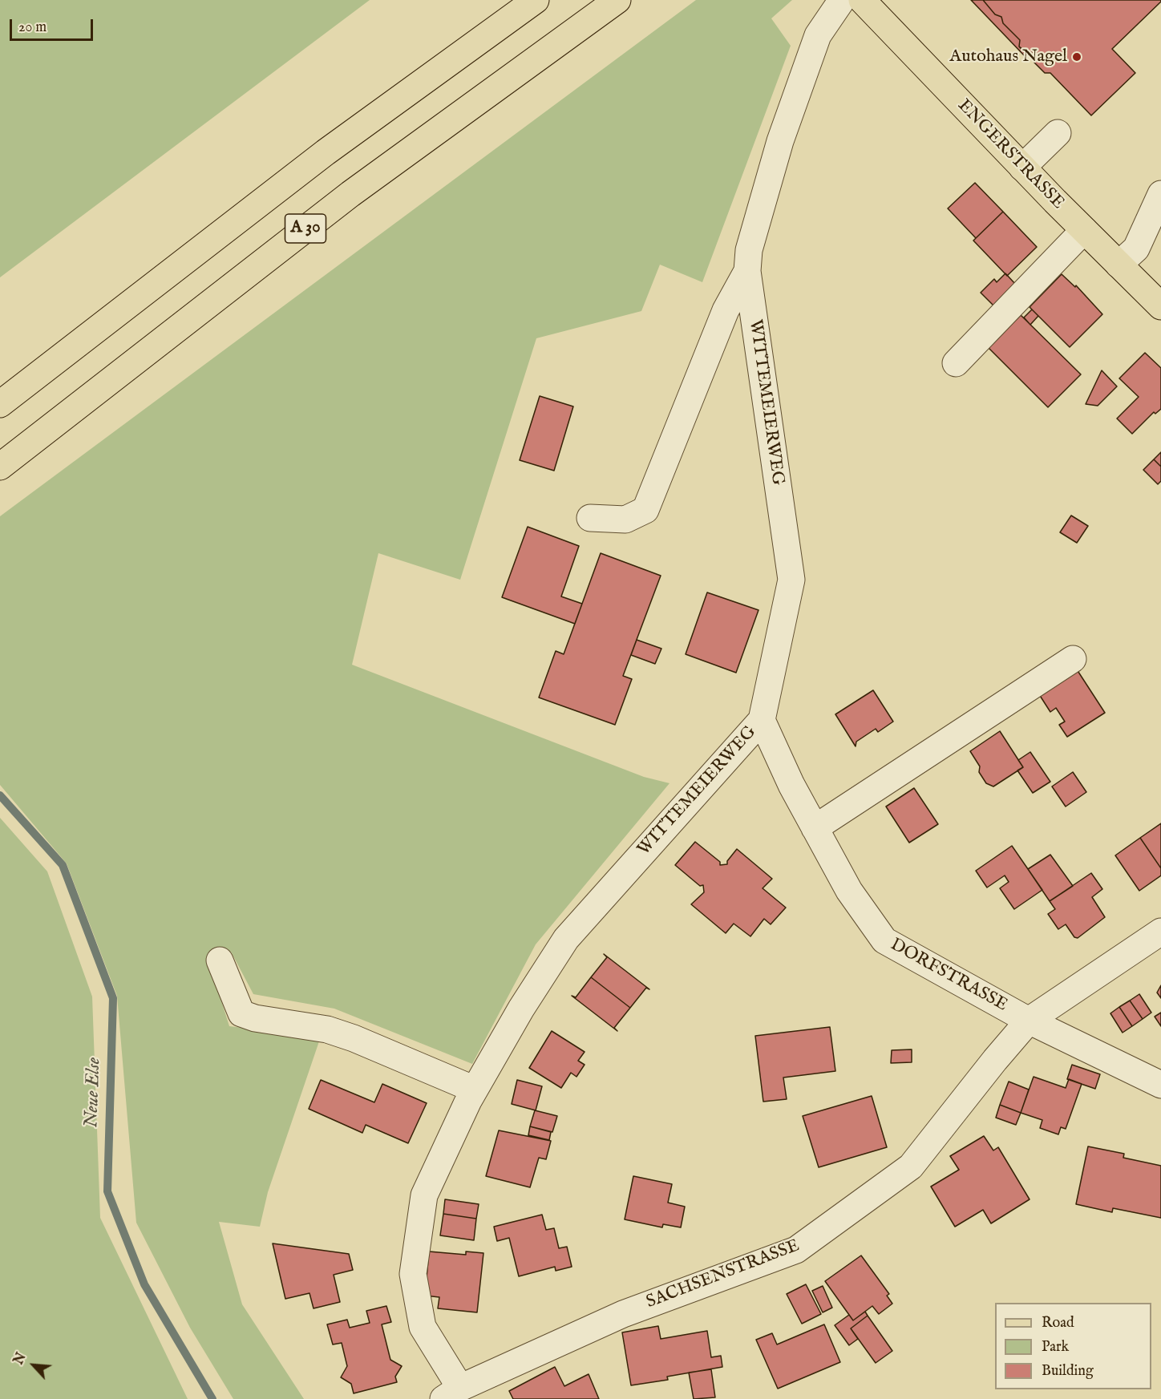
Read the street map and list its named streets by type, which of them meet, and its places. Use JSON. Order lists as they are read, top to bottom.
{
  "streets": {
    "main road": ["ENGERSTRASSE", "A 30"],
    "street": ["WITTEMEIERWEG", "DORFSTRASSE", "SACHSENSTRASSE"]
  },
  "crossings": [
    ["WITTEMEIERWEG", "DORFSTRASSE"],
    ["WITTEMEIERWEG", "SACHSENSTRASSE"],
    ["DORFSTRASSE", "SACHSENSTRASSE"]
  ],
  "water": ["Neue Else"],
  "places": ["Autohaus Nagel"],
  "legend": ["Road", "Park", "Building"],
  "scale_bar": "20 m",
  "north": "top left"
}
